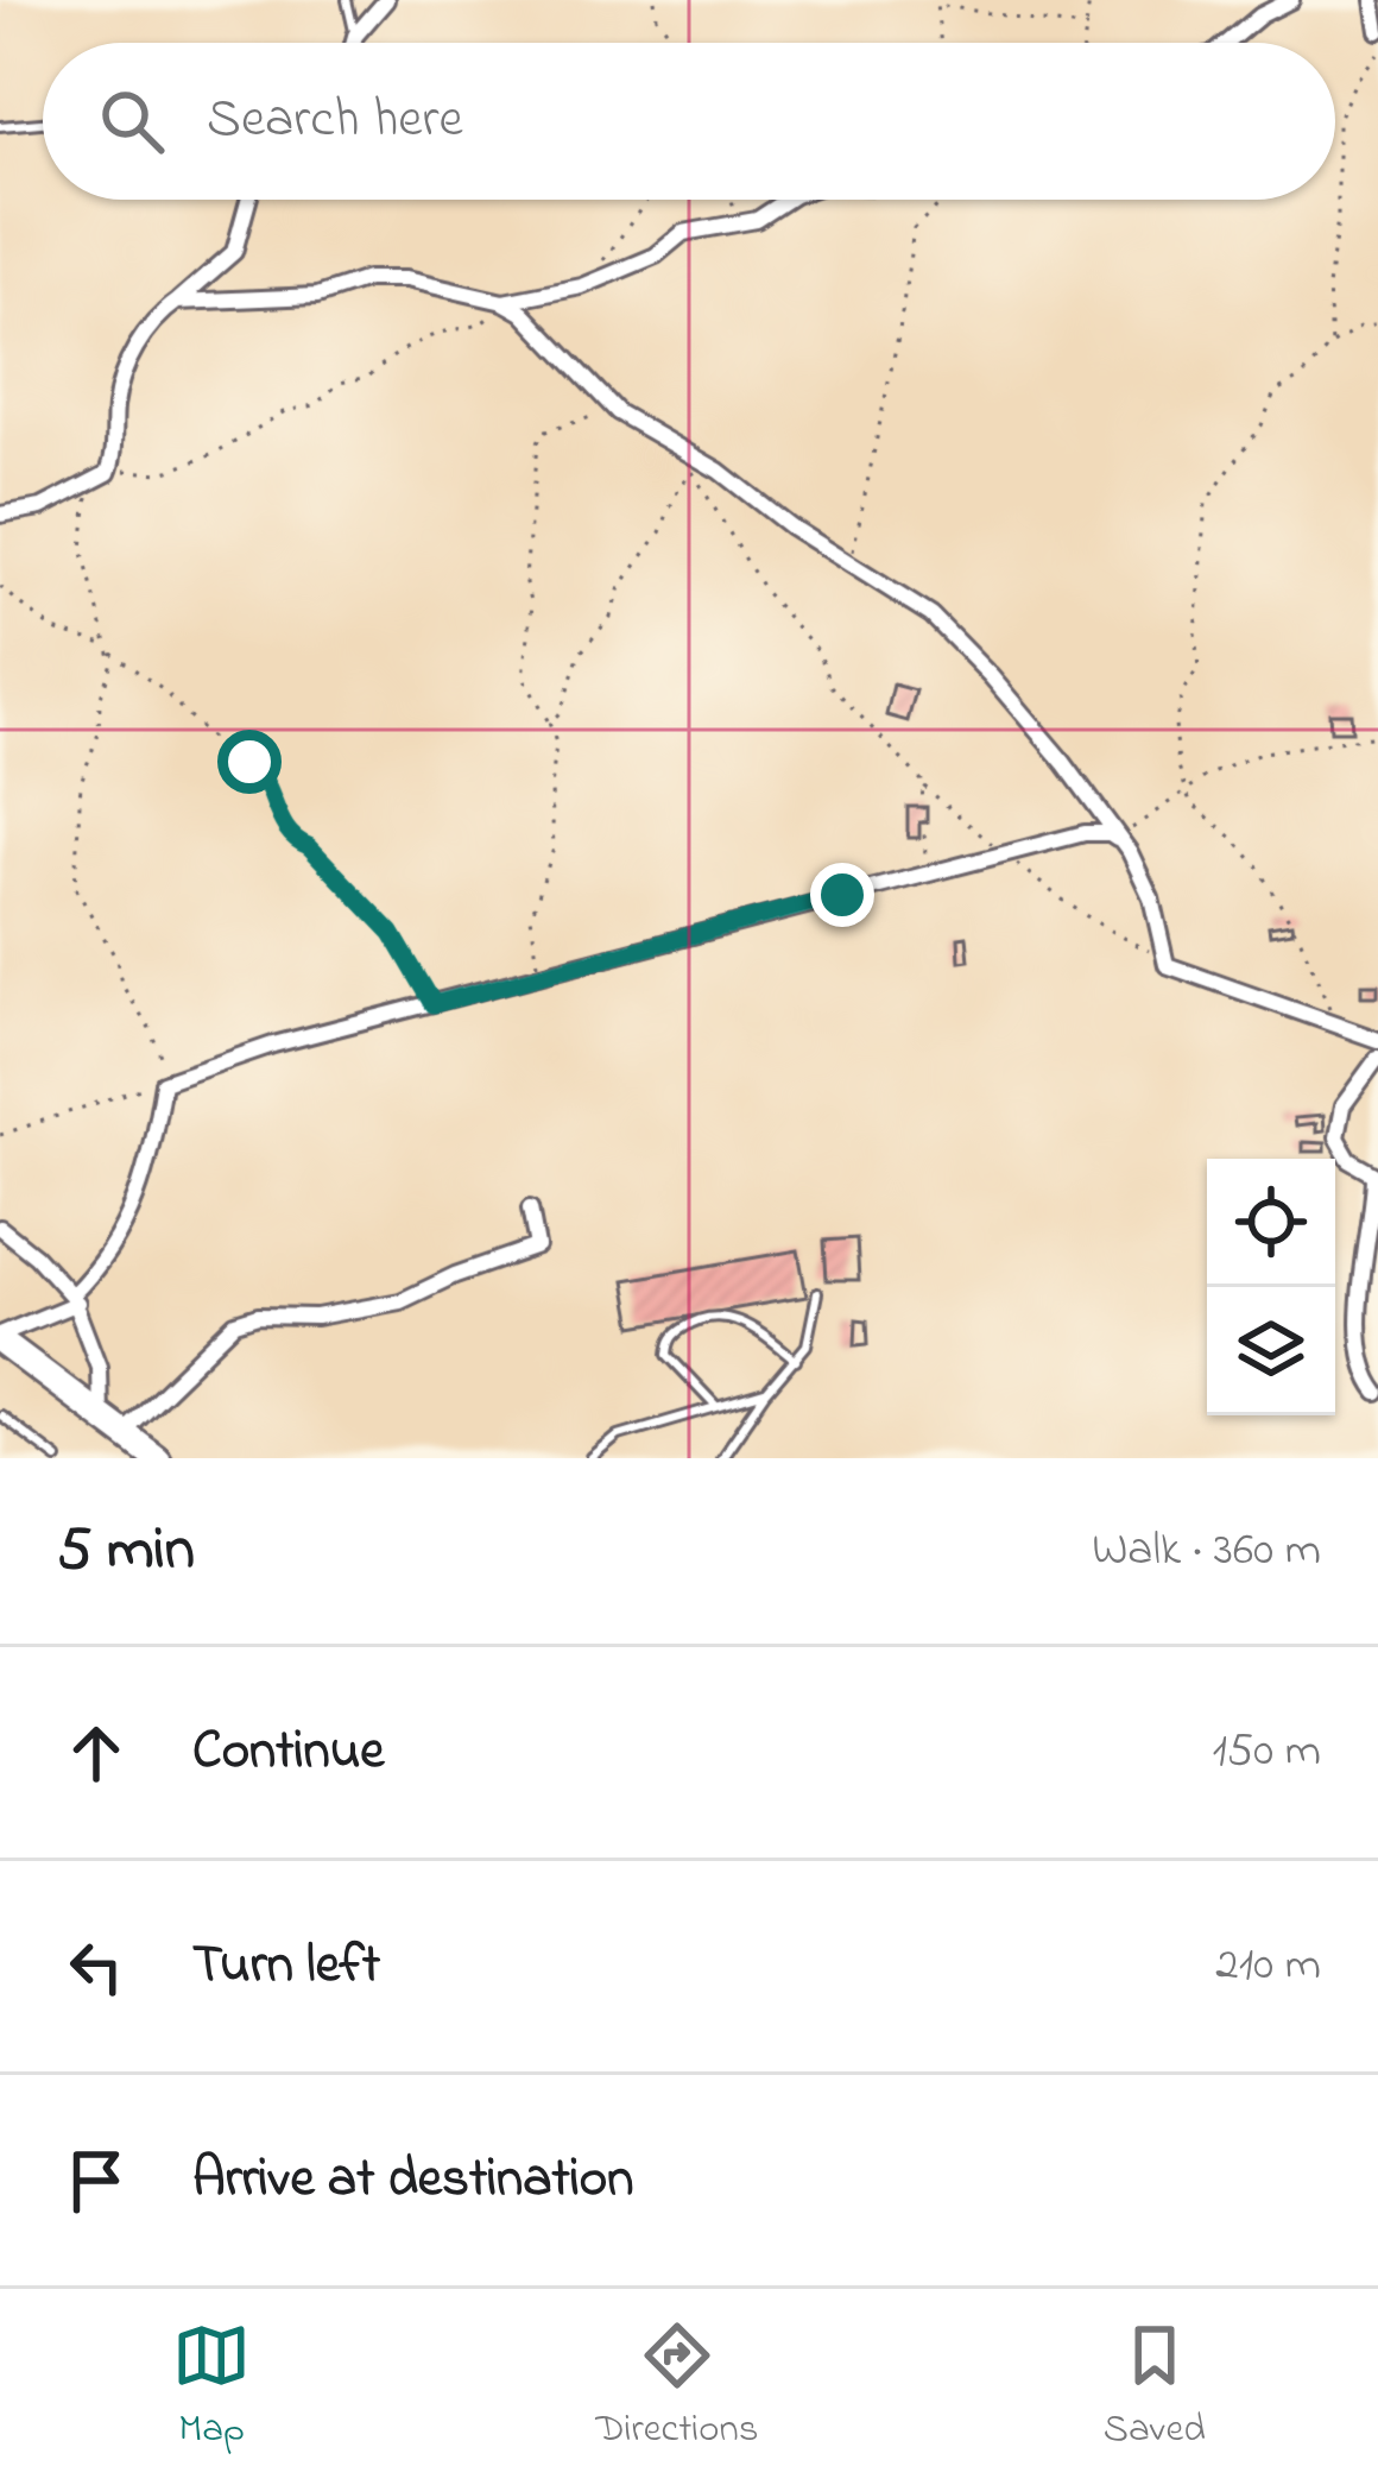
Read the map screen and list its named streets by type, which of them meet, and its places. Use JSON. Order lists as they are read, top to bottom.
{
  "page": {
    "search": "Search here",
    "heading": ["5 min", "Walk · 360 m"],
    "list": [
      ["Continue", "150 m"],
      ["Turn left", "210 m"],
      "Arrive at destination"
    ],
    "nav": ["Map", "Directions", "Saved"]
  }
}
